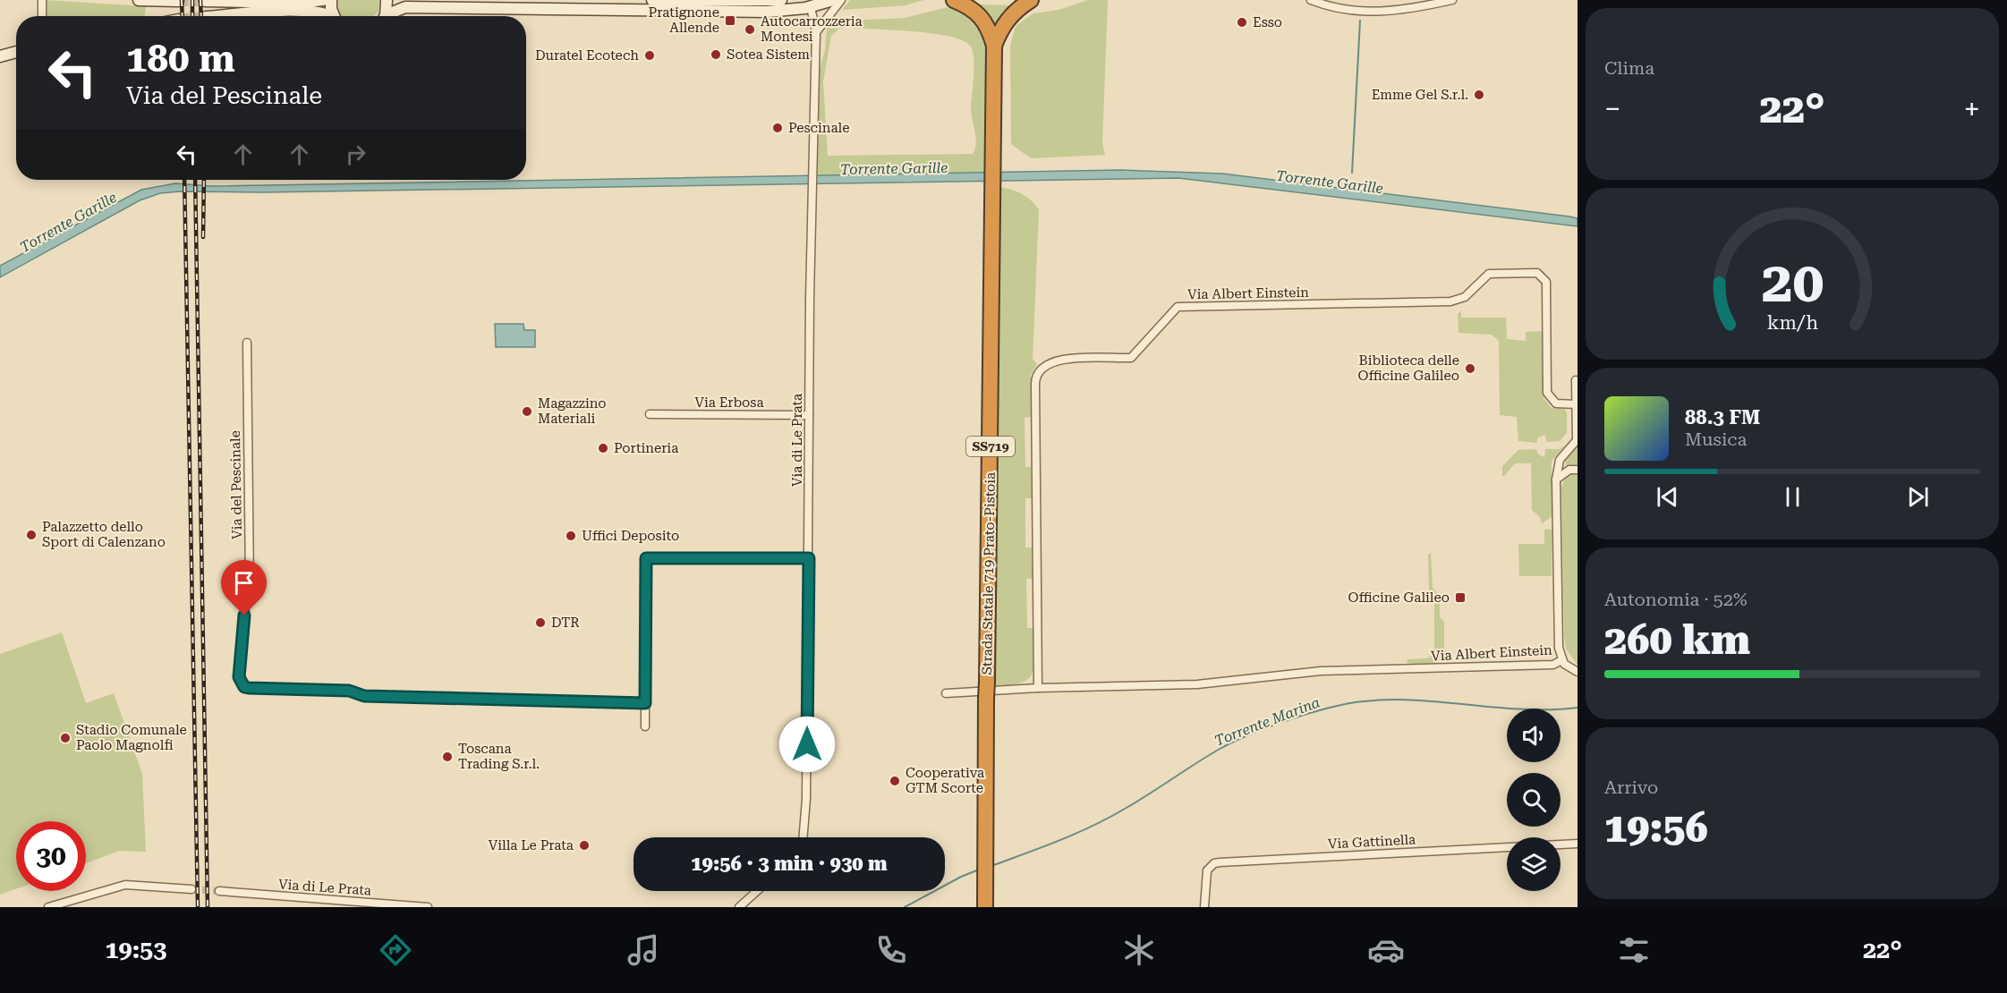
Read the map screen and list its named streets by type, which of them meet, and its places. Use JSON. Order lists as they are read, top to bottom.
{
  "streets": {
    "highway": ["SS719", "Strada Statale 719 Prato-Pistoia"],
    "street": [
      "Via Albert Einstein",
      "Via Erbosa",
      "Via di Le Prata",
      "Via del Pescinale",
      "Via Gattinella"
    ]
  },
  "crossings": [
    ["Via Erbosa", "Via di Le Prata"],
    ["SS719", "Strada Statale 719 Prato-Pistoia"]
  ],
  "water": ["Torrente Garille", "Torrente Marina"],
  "places": {
    "transit": ["Pratignone Allende", "Officine Galileo"],
    "other": [
      "Esso",
      "Autocarrozzeria Montesi",
      "Sotea Sistem",
      "Duratel Ecotech",
      "Emme Gel S.r.l.",
      "Pescinale",
      "Biblioteca delle Officine Galileo",
      "Magazzino Materiali",
      "Portineria",
      "Palazzetto dello Sport di Calenzano",
      "Uffici Deposito",
      "DTR",
      "Stadio Comunale Paolo Magnolfi",
      "Toscana Trading S.r.l.",
      "Cooperativa GTM Scorte",
      "Villa Le Prata"
    ]
  },
  "page": {
    "tile": [
      "Clima",
      ["Autonomia · 52%", "260 km"],
      ["Arrivo", "19:56"]
    ],
    "turn": ["180 m", "Via del Pescinale"],
    "heat": ["−", "22°", "+"],
    "song": ["88.3 FM", "Musica"],
    "limit": "30",
    "trip": "19:56 · 3 min · 930 m",
    "tabs": ["19:53", "22°"],
    "gauge": ["20", "km/h"]
  }
}
